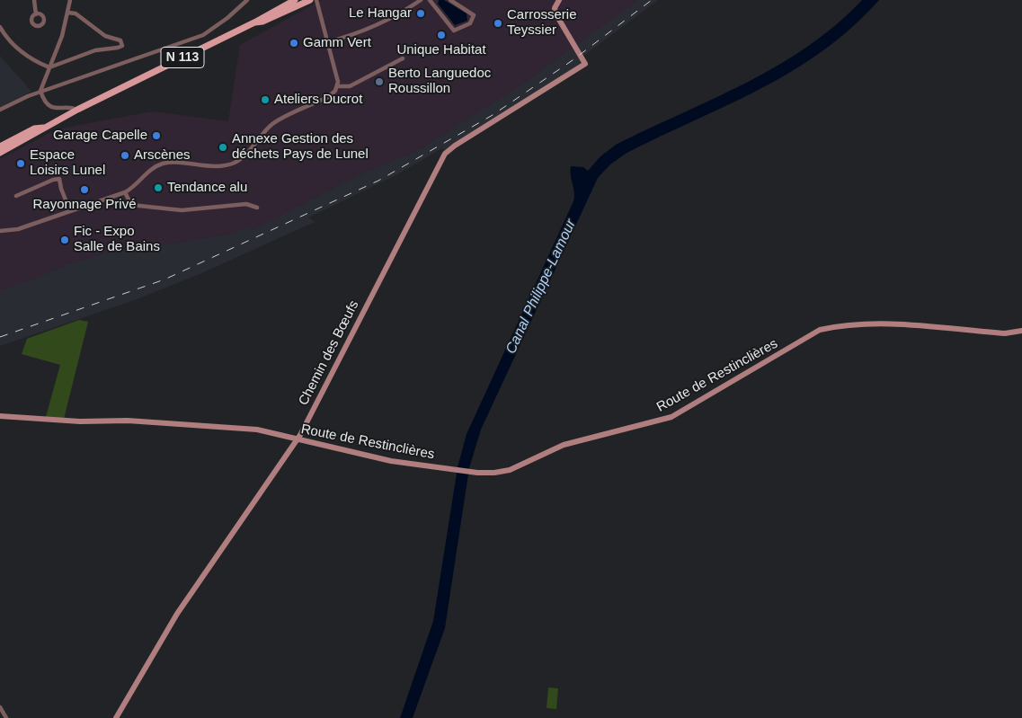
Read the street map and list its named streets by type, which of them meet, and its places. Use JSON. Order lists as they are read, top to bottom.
{
  "streets": {
    "main road": ["N 113"],
    "street": ["Chemin des Bœufs", "Route de Restinclières"]
  },
  "crossings": [
    ["Chemin des Bœufs", "Route de Restinclières"]
  ],
  "water": ["Canal Philippe-Lamour"],
  "places": [
    "Le Hangar",
    "Carrosserie Teyssier",
    "Unique Habitat",
    "Gamm Vert",
    "Berto Languedoc Roussillon",
    "Ateliers Ducrot",
    "Garage Capelle",
    "Annexe Gestion des déchets Pays de Lunel",
    "Arscènes",
    "Espace Loisirs Lunel",
    "Tendance alu",
    "Rayonnage Privé",
    "Fic - Expo Salle de Bains"
  ]
}
